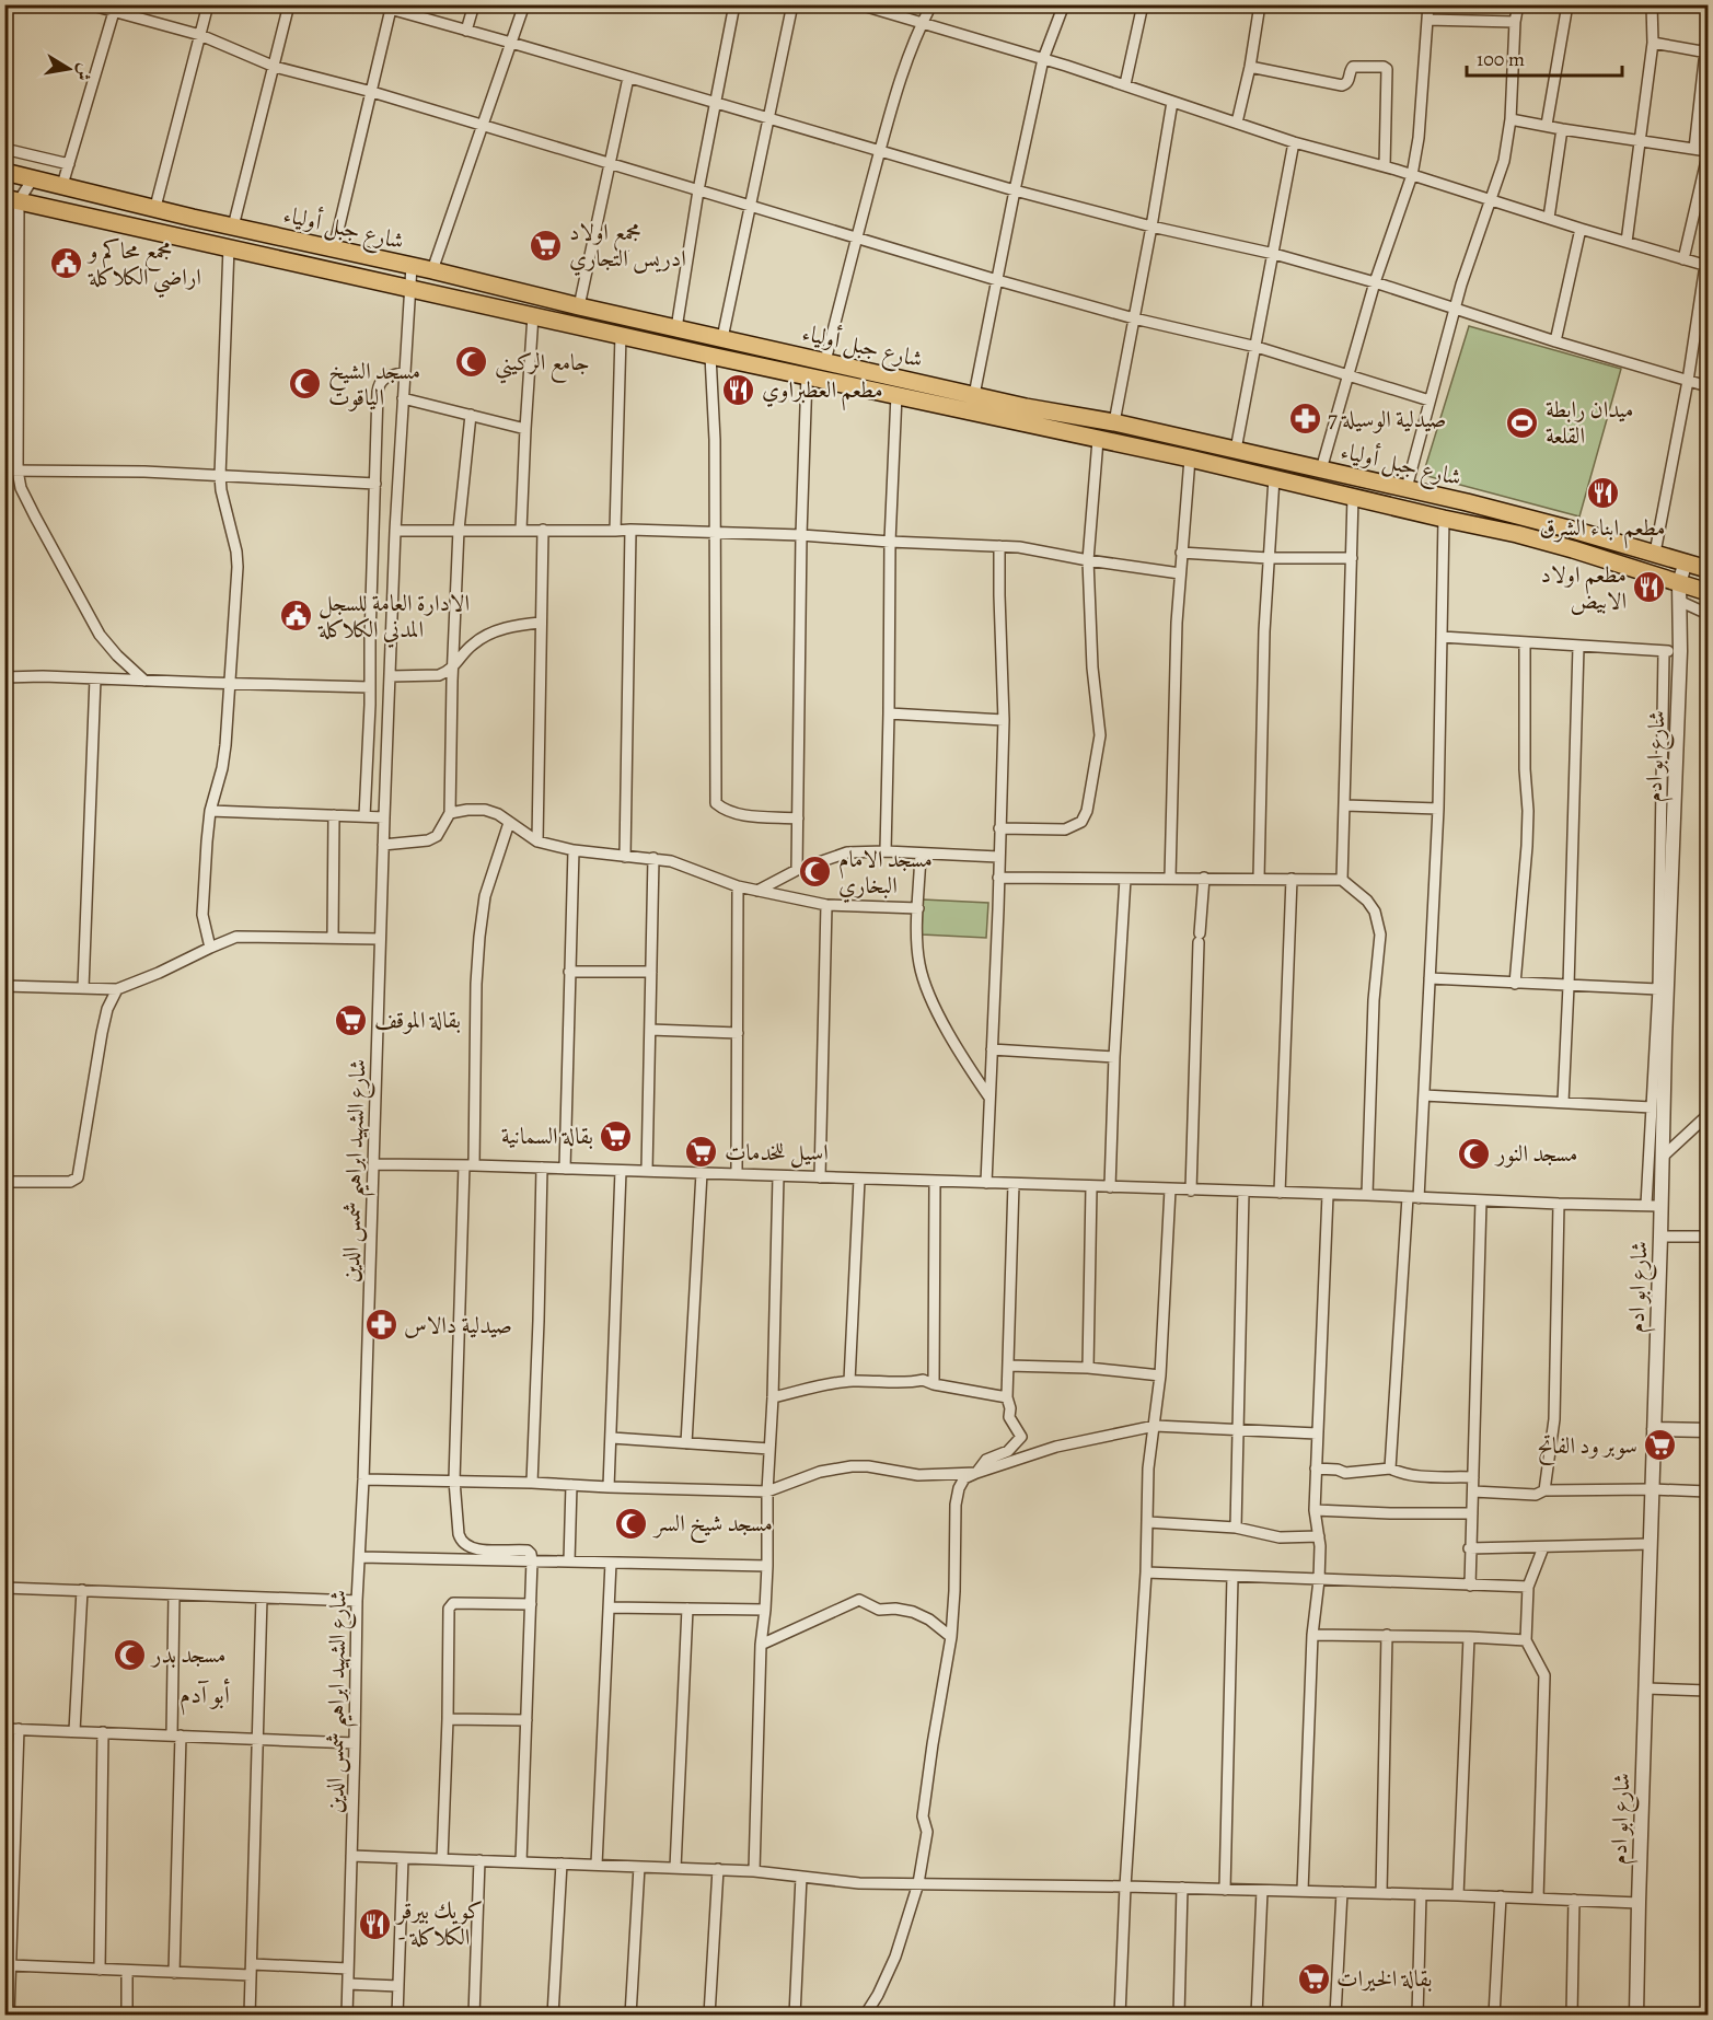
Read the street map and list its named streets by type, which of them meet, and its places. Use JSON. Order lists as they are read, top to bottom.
{
  "streets": {
    "main road": ["شارع جبل أولياء"],
    "street": ["شارع ابو ادم", "شارع الشهيد ابراهيم شمس الدين"]
  },
  "crossings": [
    ["شارع جبل أولياء", "شارع ابو ادم"],
    ["شارع جبل أولياء", "شارع الشهيد ابراهيم شمس الدين"]
  ],
  "districts": ["أبو آدم"],
  "places": {
    "supermarket": [
      "مجمع اولاد ادريس التجاري",
      "بقالة الموقف",
      "بقالة السمانية",
      "اسيل للخدمات",
      "سوبر ود الفاتح",
      "بقالة الخيرات"
    ],
    "public building": ["مجمع محاكم و اراضي الكلاكلة", "الادارة العامة للسجل المدني الكلاكلة"],
    "mosque": [
      "جامع الركيني",
      "مسجد الشيخ الياقوت",
      "مسجد الامام البخاري",
      "مسجد النور",
      "مسجد شيخ السر",
      "مسجد بدر"
    ],
    "restaurant": [
      "مطعم العطبراوي",
      "مطعم ابناء الشرق",
      "مطعم اولاد الابيض",
      "كويك بيرقر - الكلاكلة"
    ],
    "pharmacy": ["صيدلية الوسيلة 7", "صيدلية دالاس"],
    "sports": ["ميدان رابطة القلعة"]
  },
  "scale_bar": "100 m",
  "north": "right"
}
